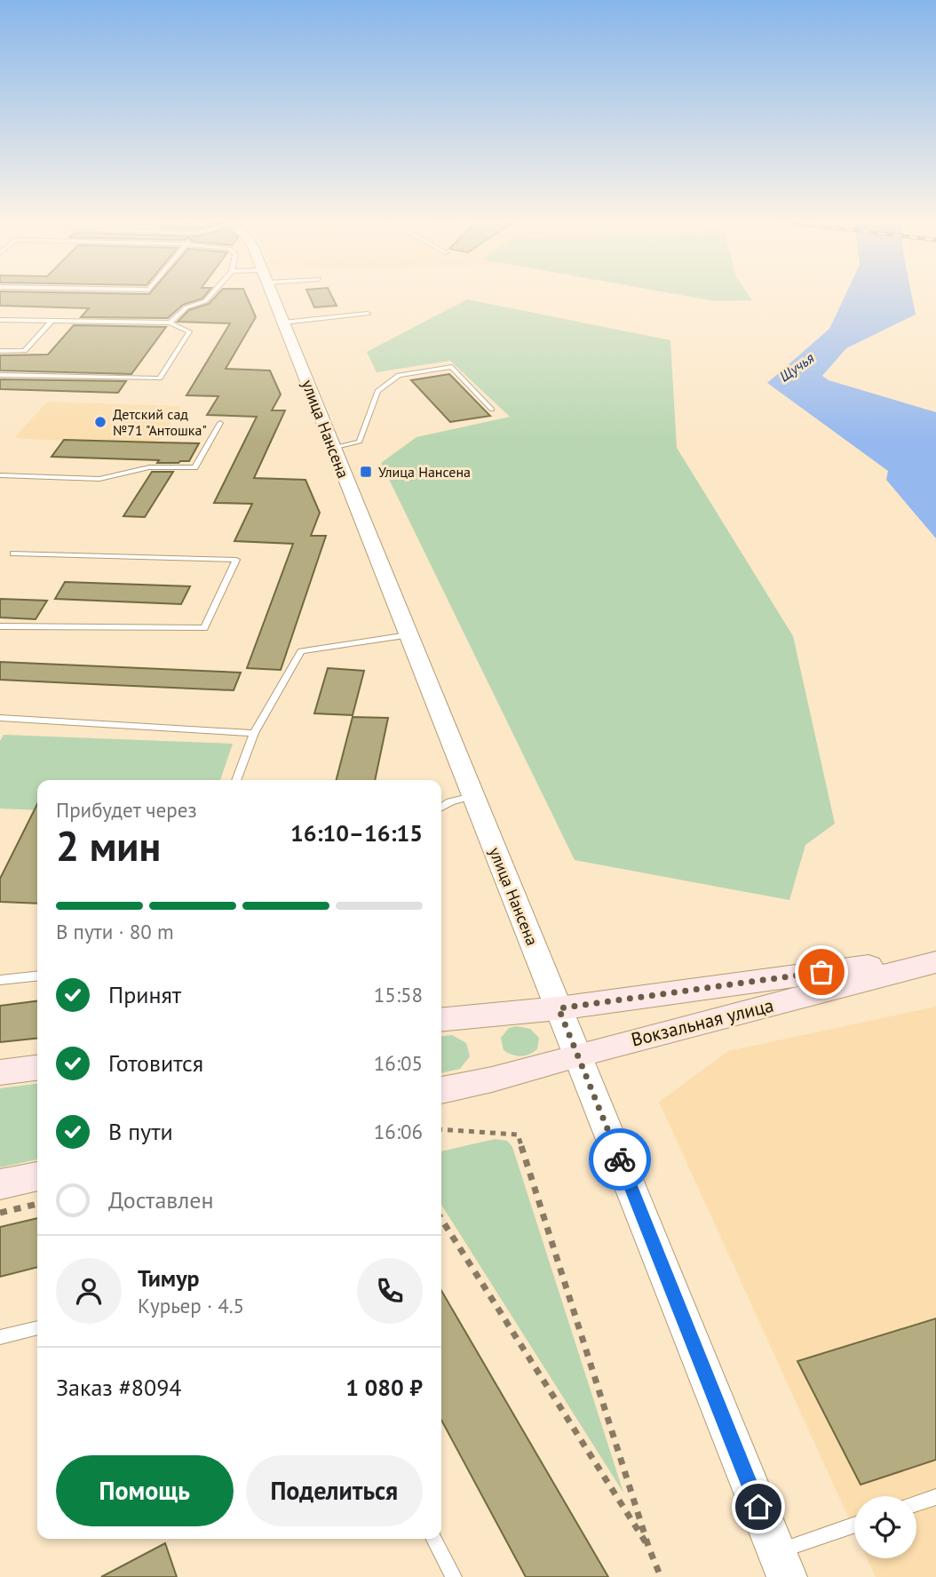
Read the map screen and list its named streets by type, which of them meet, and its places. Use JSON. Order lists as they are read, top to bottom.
{
  "streets": {
    "main road": ["Вокзальная улица"],
    "street": ["улица Нансена"]
  },
  "crossings": [
    ["улица Нансена", "Вокзальная улица"]
  ],
  "water": ["Щучья"],
  "places": {
    "other": ["Детский сад №71 \"Антошка\""],
    "transit": ["Улица Нансена"]
  },
  "page": {
    "heading": ["2 мин", "Прибудет через", "16:10–16:15"],
    "panel": [
      "Тимур",
      "Курьер · 4.5",
      "Заказ #8094",
      "1 080 ₽"
    ],
    "bar": "В пути · 80 m",
    "list": [
      ["Принят", "15:58"],
      ["Готовится", "16:05"],
      ["В пути", "16:06"],
      "Доставлен"
    ],
    "buttons": ["Помощь", "Поделиться"]
  }
}
